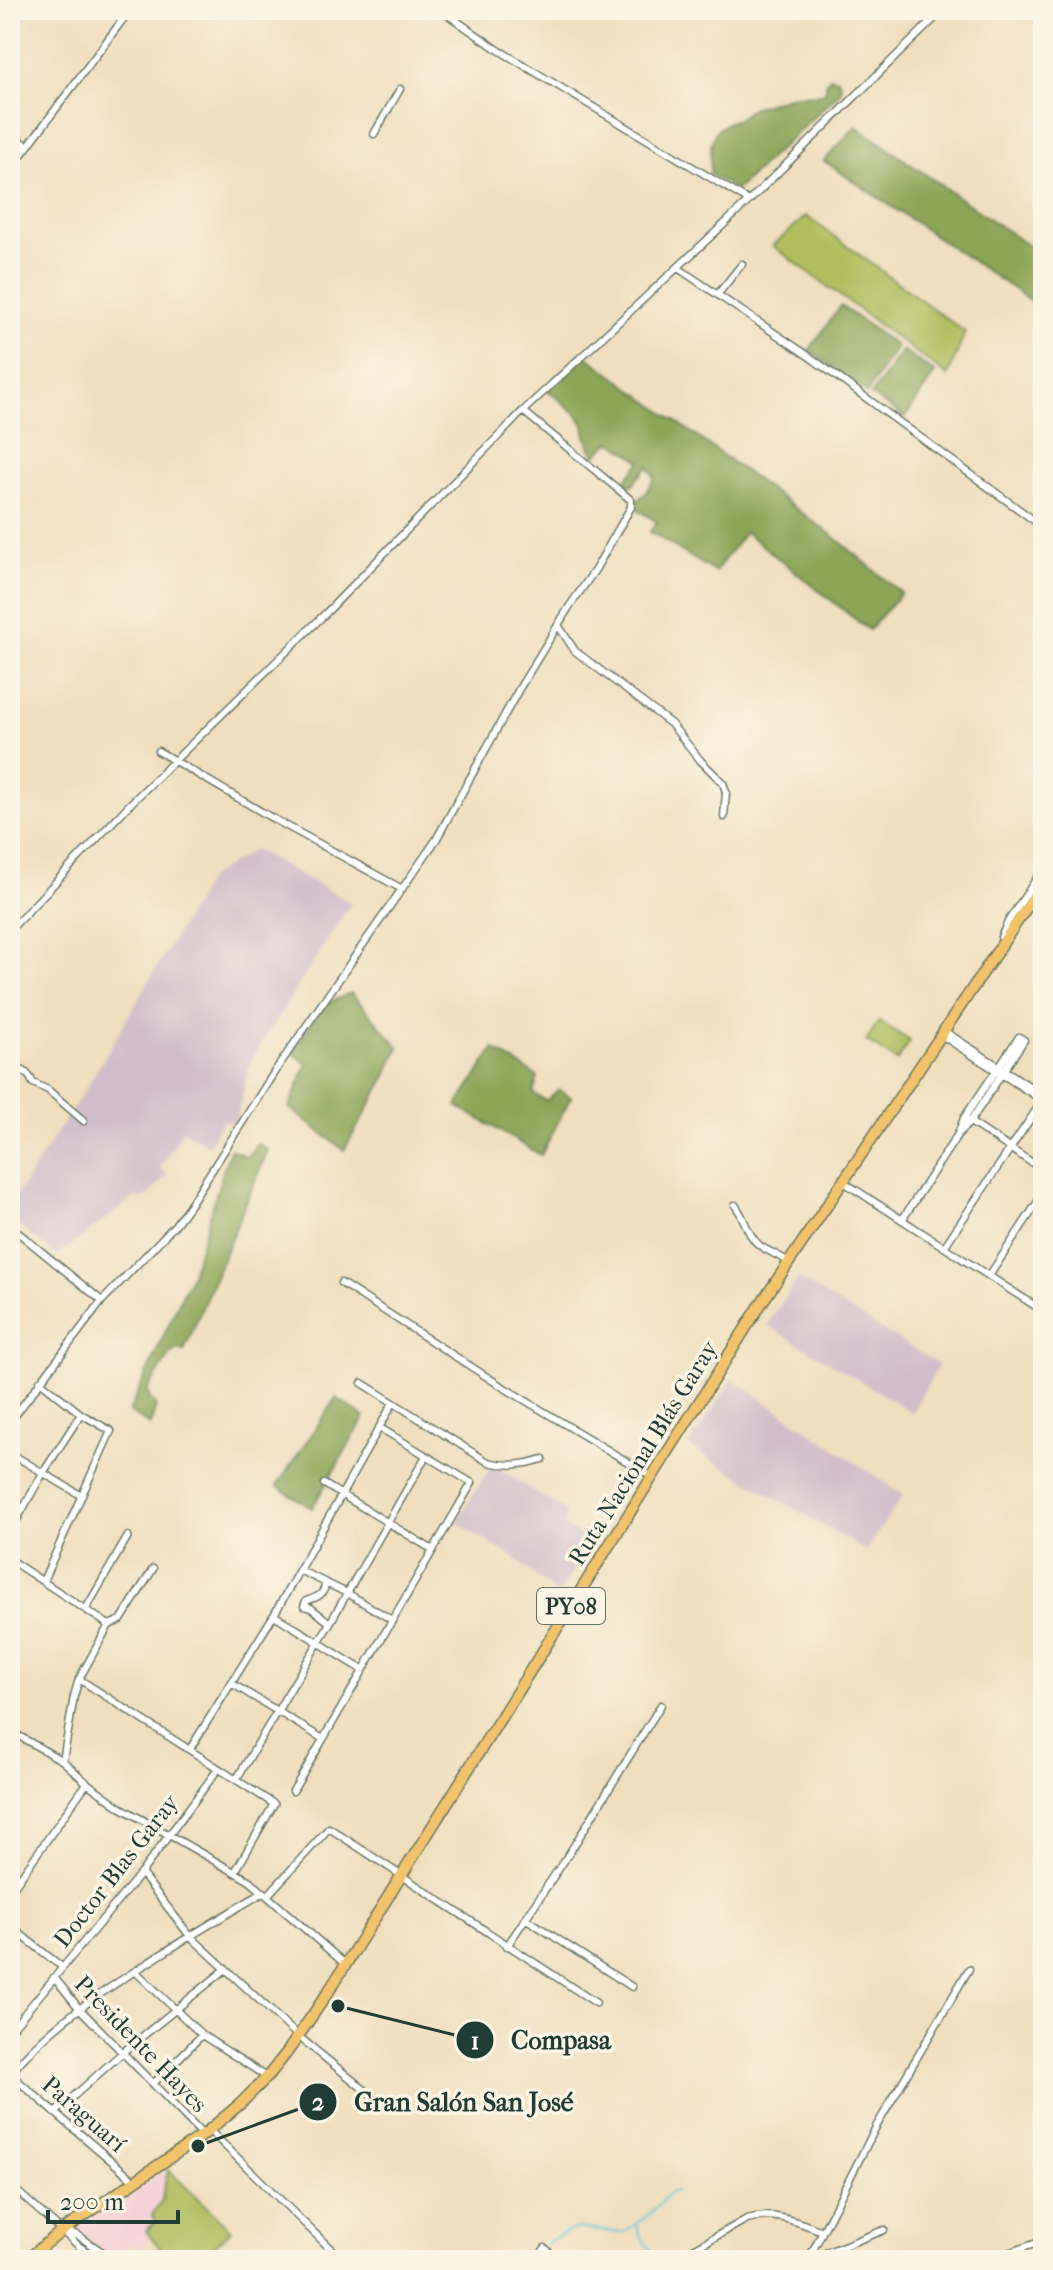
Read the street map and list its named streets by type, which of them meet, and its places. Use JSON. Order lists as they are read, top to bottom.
{
  "streets": {
    "highway": ["Ruta Nacional Blás Garay", "PY08"],
    "street": ["Doctor Blas Garay", "Presidente Hayes", "Paraguarí"]
  },
  "crossings": [
    ["Ruta Nacional Blás Garay", "Presidente Hayes"],
    ["Ruta Nacional Blás Garay", "Paraguarí"],
    ["Doctor Blas Garay", "Presidente Hayes"]
  ],
  "places": ["Compasa", "Gran Salón San José"],
  "scale_bar": "200 m"
}
